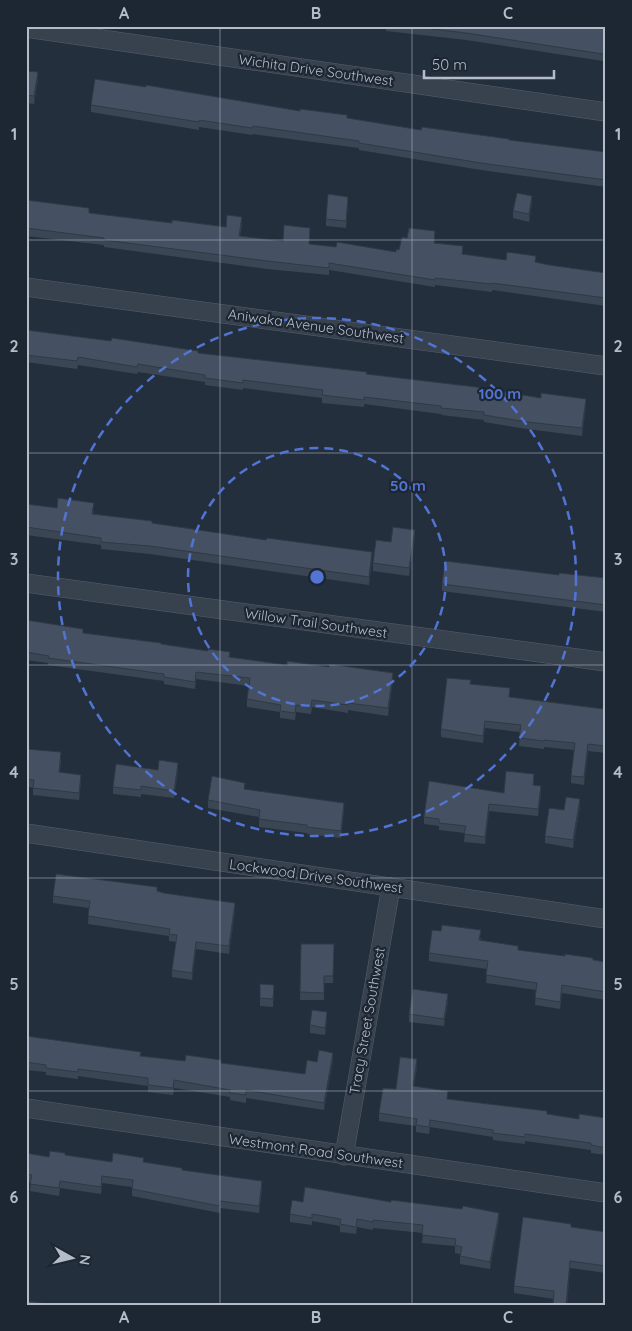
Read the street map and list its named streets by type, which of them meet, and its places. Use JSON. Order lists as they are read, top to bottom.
{
  "streets": {
    "street": [
      "Wichita Drive Southwest",
      "Aniwaka Avenue Southwest",
      "Willow Trail Southwest",
      "Lockwood Drive Southwest",
      "Tracy Street Southwest",
      "Westmont Road Southwest"
    ]
  },
  "crossings": [
    ["Lockwood Drive Southwest", "Tracy Street Southwest"],
    ["Tracy Street Southwest", "Westmont Road Southwest"]
  ],
  "scale_bar": "50 m",
  "north": "right",
  "grid": {
    "columns": ["A", "B", "C"],
    "rows": [
      "1",
      "2",
      "3",
      "4",
      "5",
      "6"
    ]
  },
  "rings": ["100 m", "50 m"]
}
